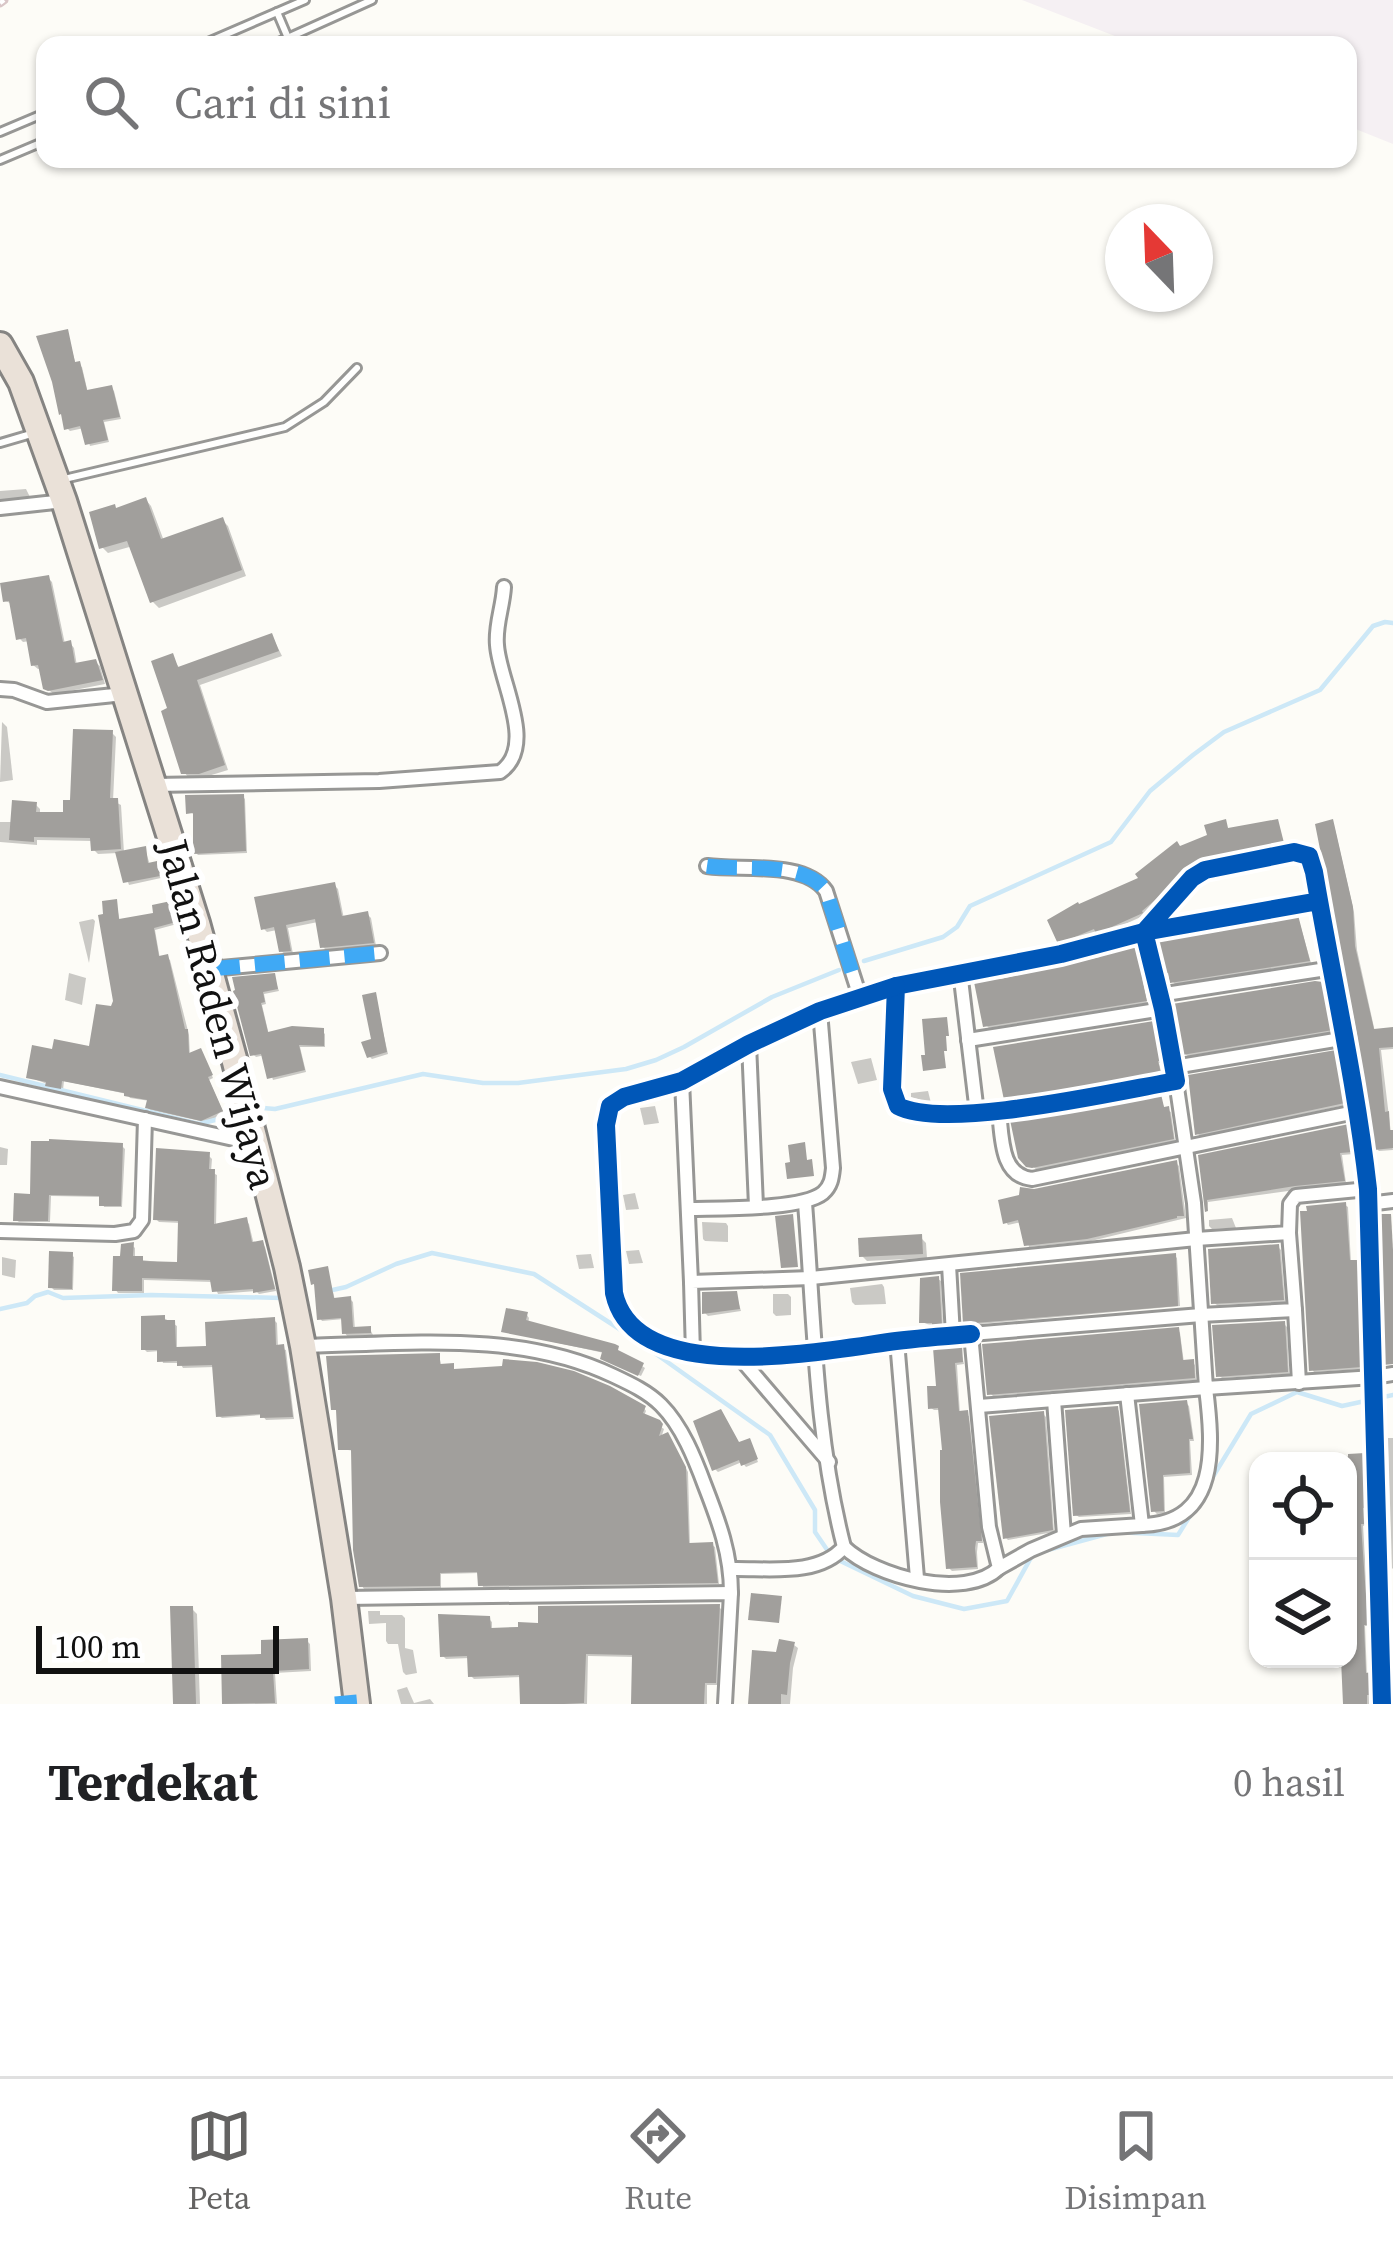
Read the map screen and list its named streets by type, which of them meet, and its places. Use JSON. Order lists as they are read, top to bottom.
{
  "streets": {
    "highway": ["Jalan Raden Wijaya"]
  },
  "scale_bar": "100 m",
  "north": "top left",
  "page": {
    "search": "Cari di sini",
    "scale": "100 m",
    "heading": ["Terdekat", "0 hasil"],
    "nav": ["Peta", "Rute", "Disimpan"]
  }
}
